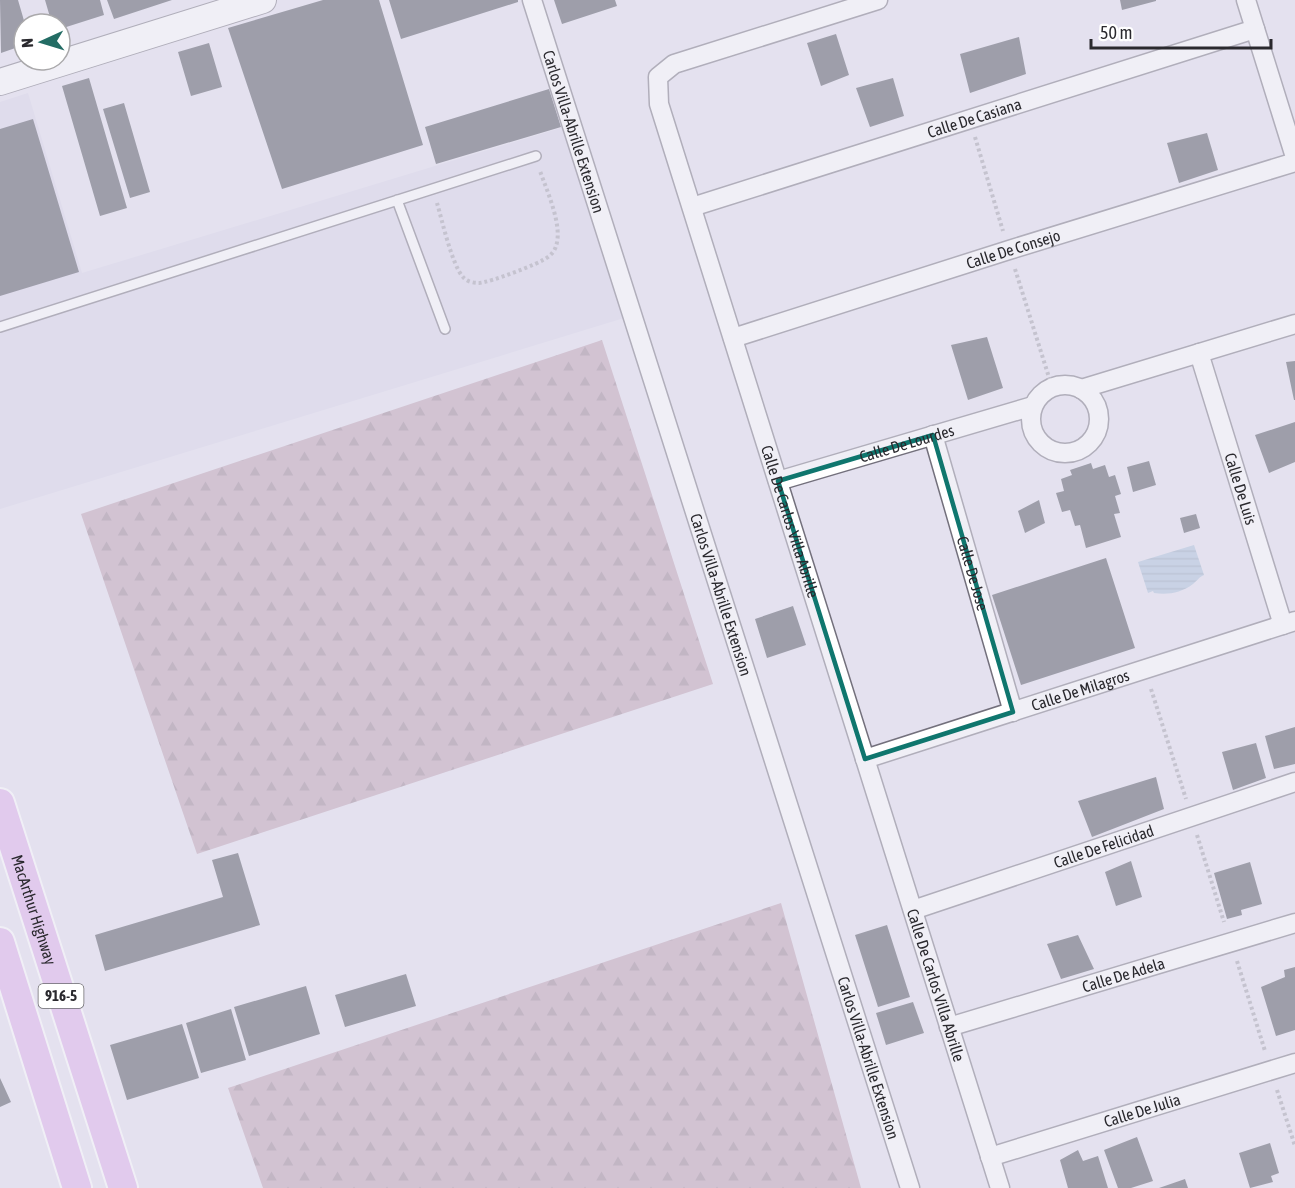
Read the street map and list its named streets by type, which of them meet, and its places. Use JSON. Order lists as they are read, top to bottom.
{
  "streets": {
    "main road": ["MacArthur Highway", "916-5"],
    "street": [
      "Calle De Casiana",
      "Carlos Villa-Abrille Extension",
      "Calle De Consejo",
      "Calle De Lourdes",
      "Calle De Luis",
      "Calle De Carlos Villa Abrille",
      "Calle De Jose",
      "Calle De Milagros",
      "Calle De Felicidad",
      "Calle De Adela",
      "Calle De Julia"
    ]
  },
  "crossings": [
    ["Calle De Casiana", "Calle De Carlos Villa Abrille"],
    ["Calle De Consejo", "Calle De Carlos Villa Abrille"],
    ["Calle De Lourdes", "Calle De Carlos Villa Abrille"],
    ["Calle De Lourdes", "Calle De Jose"],
    ["Calle De Luis", "Calle De Milagros"],
    ["Calle De Carlos Villa Abrille", "Calle De Milagros"],
    ["Calle De Carlos Villa Abrille", "Calle De Felicidad"],
    ["Calle De Carlos Villa Abrille", "Calle De Adela"],
    ["Calle De Carlos Villa Abrille", "Calle De Julia"],
    ["Calle De Jose", "Calle De Milagros"]
  ],
  "scale_bar": "50 m",
  "north": "left"
}
